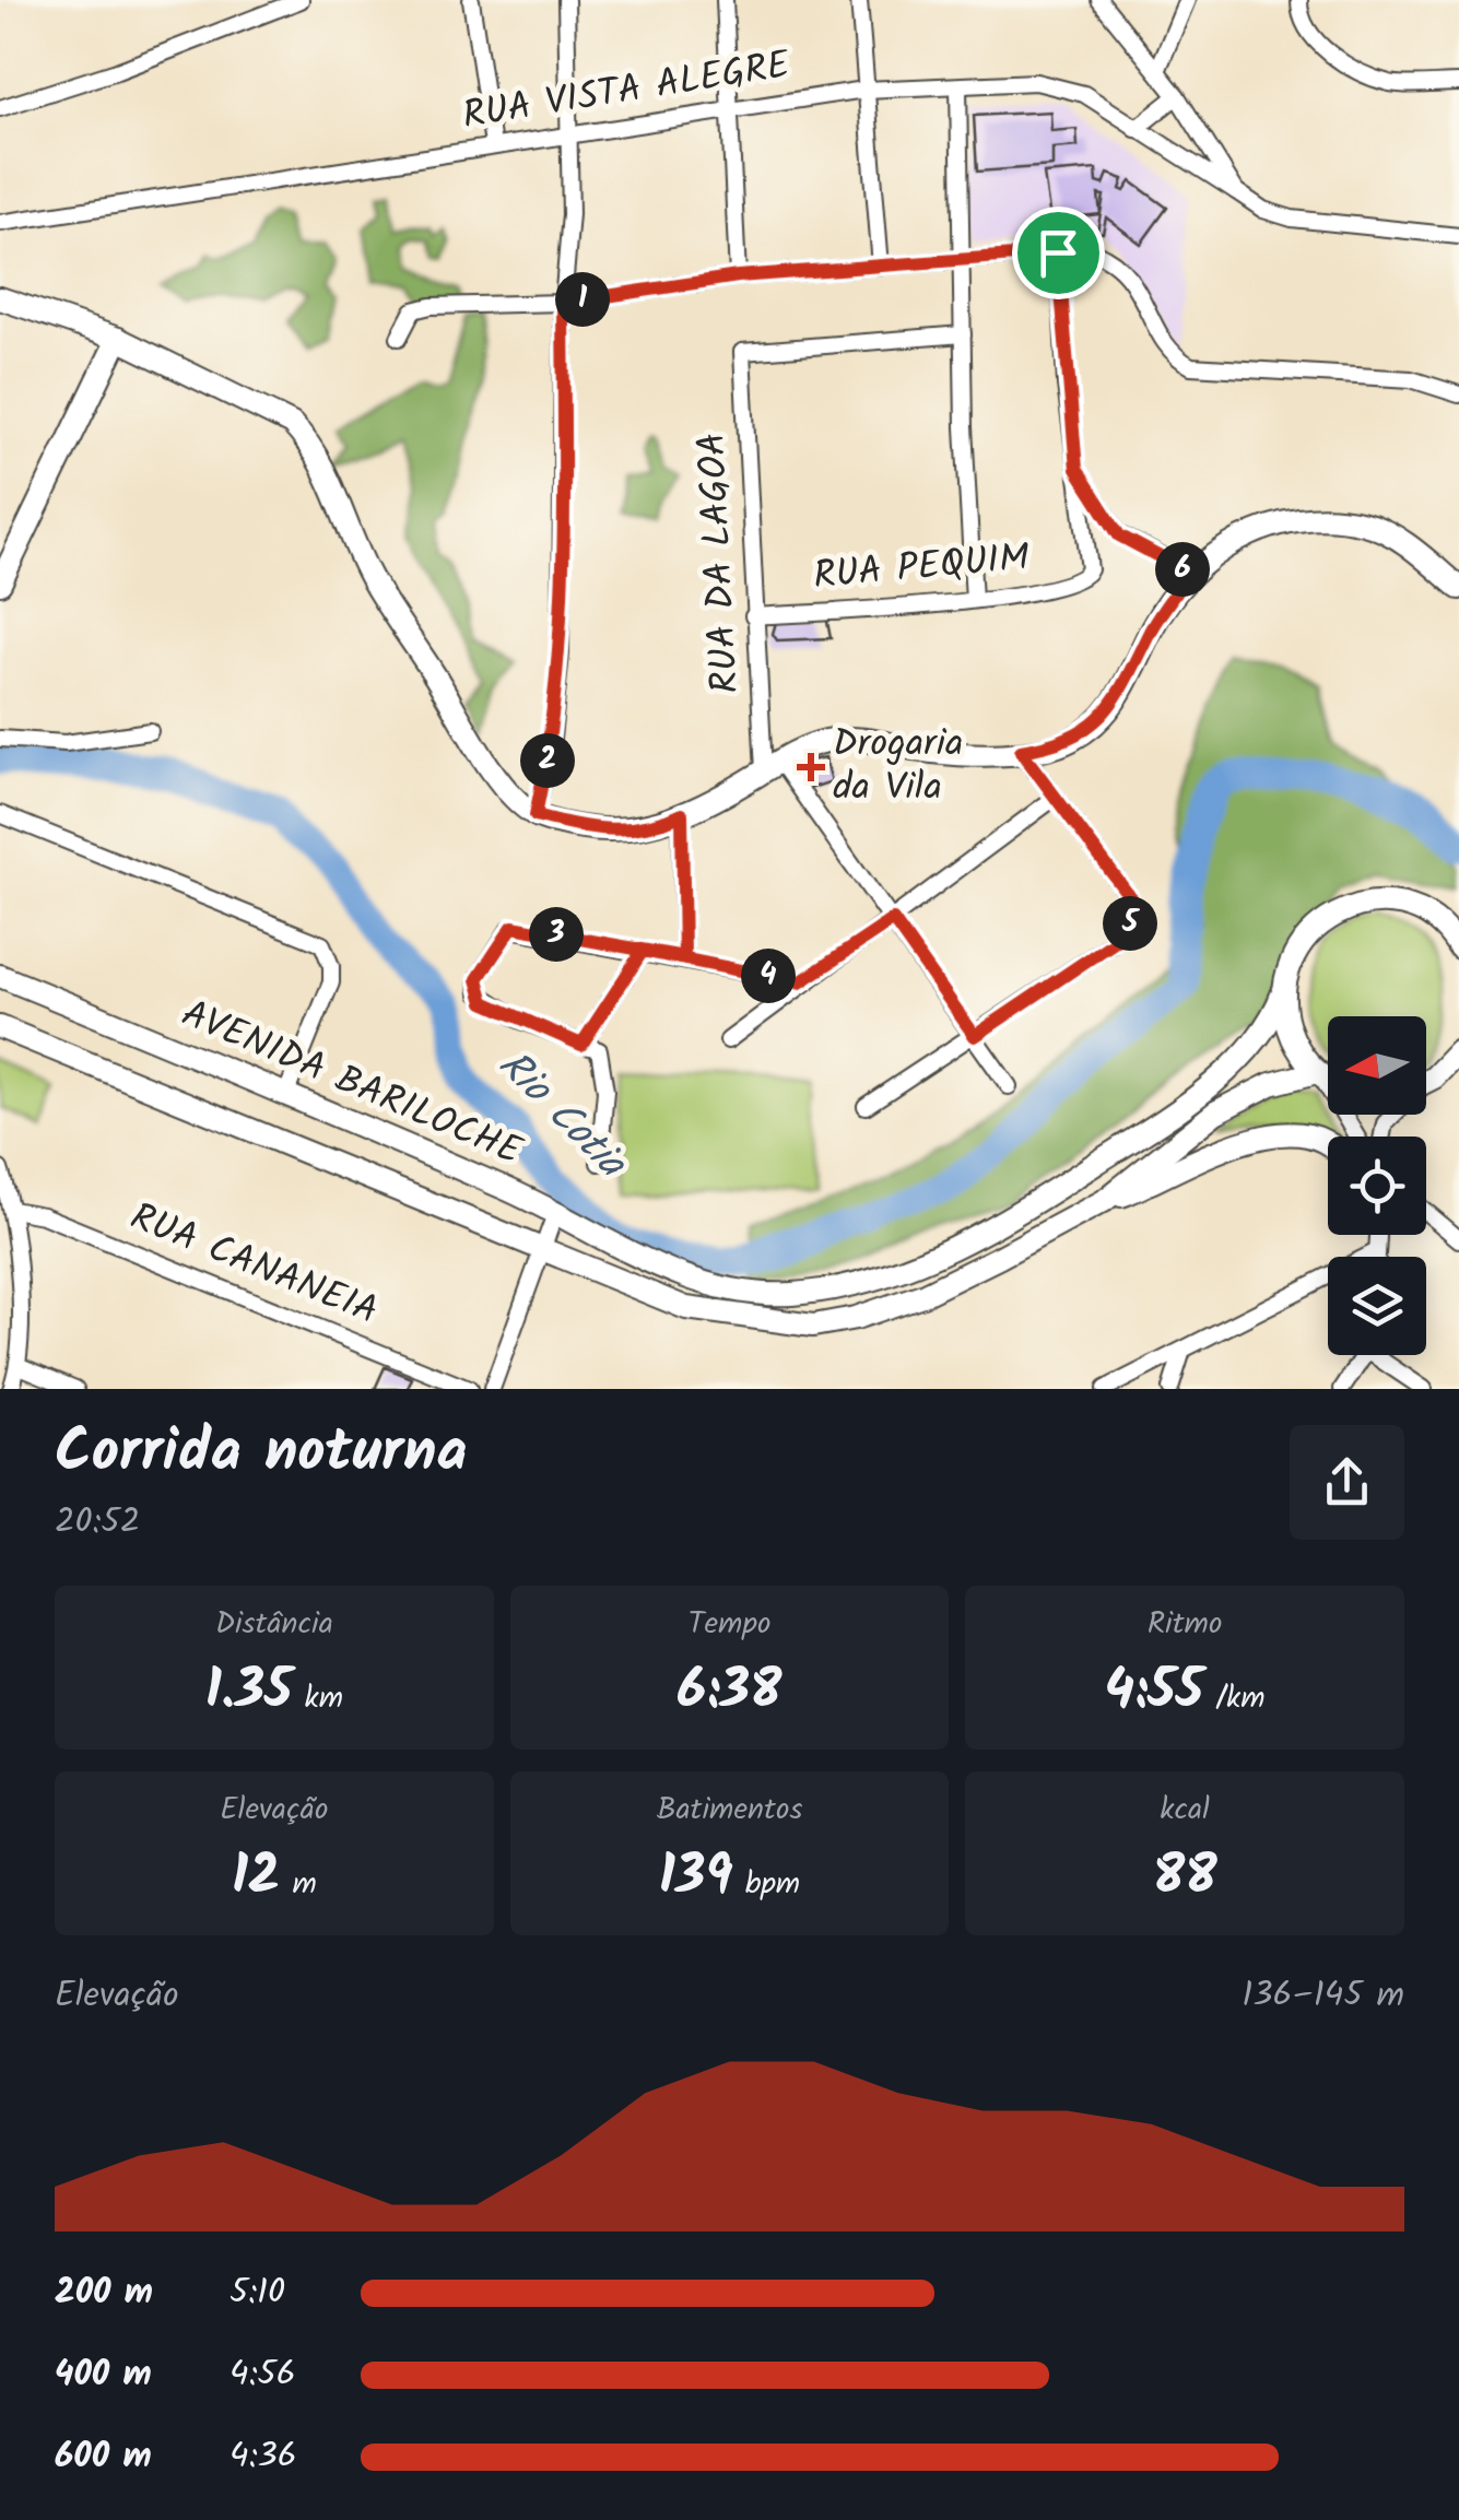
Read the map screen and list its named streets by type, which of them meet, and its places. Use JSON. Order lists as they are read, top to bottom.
{
  "streets": {
    "main road": ["AVENIDA BARILOCHE"],
    "street": [
      "RUA VISTA ALEGRE",
      "RUA DA LAGOA",
      "RUA PEQUIM",
      "RUA CANANEIA"
    ]
  },
  "crossings": [
    ["RUA DA LAGOA", "RUA PEQUIM"]
  ],
  "water": ["Rio Cotia"],
  "places": {
    "health": ["Drogaria da Vila"]
  },
  "north": "left",
  "page": {
    "pins": [
      "1",
      "6",
      "2",
      "5",
      "3",
      "4"
    ],
    "heading": ["Corrida noturna", "20:52"],
    "stats": [
      ["Distância", "1.35 km"],
      ["Tempo", "6:38"],
      ["Ritmo", "4:55 /km"],
      ["Elevação", "12 m"],
      ["Batimentos", "139 bpm"],
      ["kcal", "88"]
    ],
    "chart": ["Elevação", "136–145 m"],
    "list": [
      {
        "name": "200 m",
        "note": "5:10"
      },
      {
        "name": "400 m",
        "note": "4:56"
      },
      {
        "name": "600 m",
        "note": "4:36"
      }
    ]
  }
}
